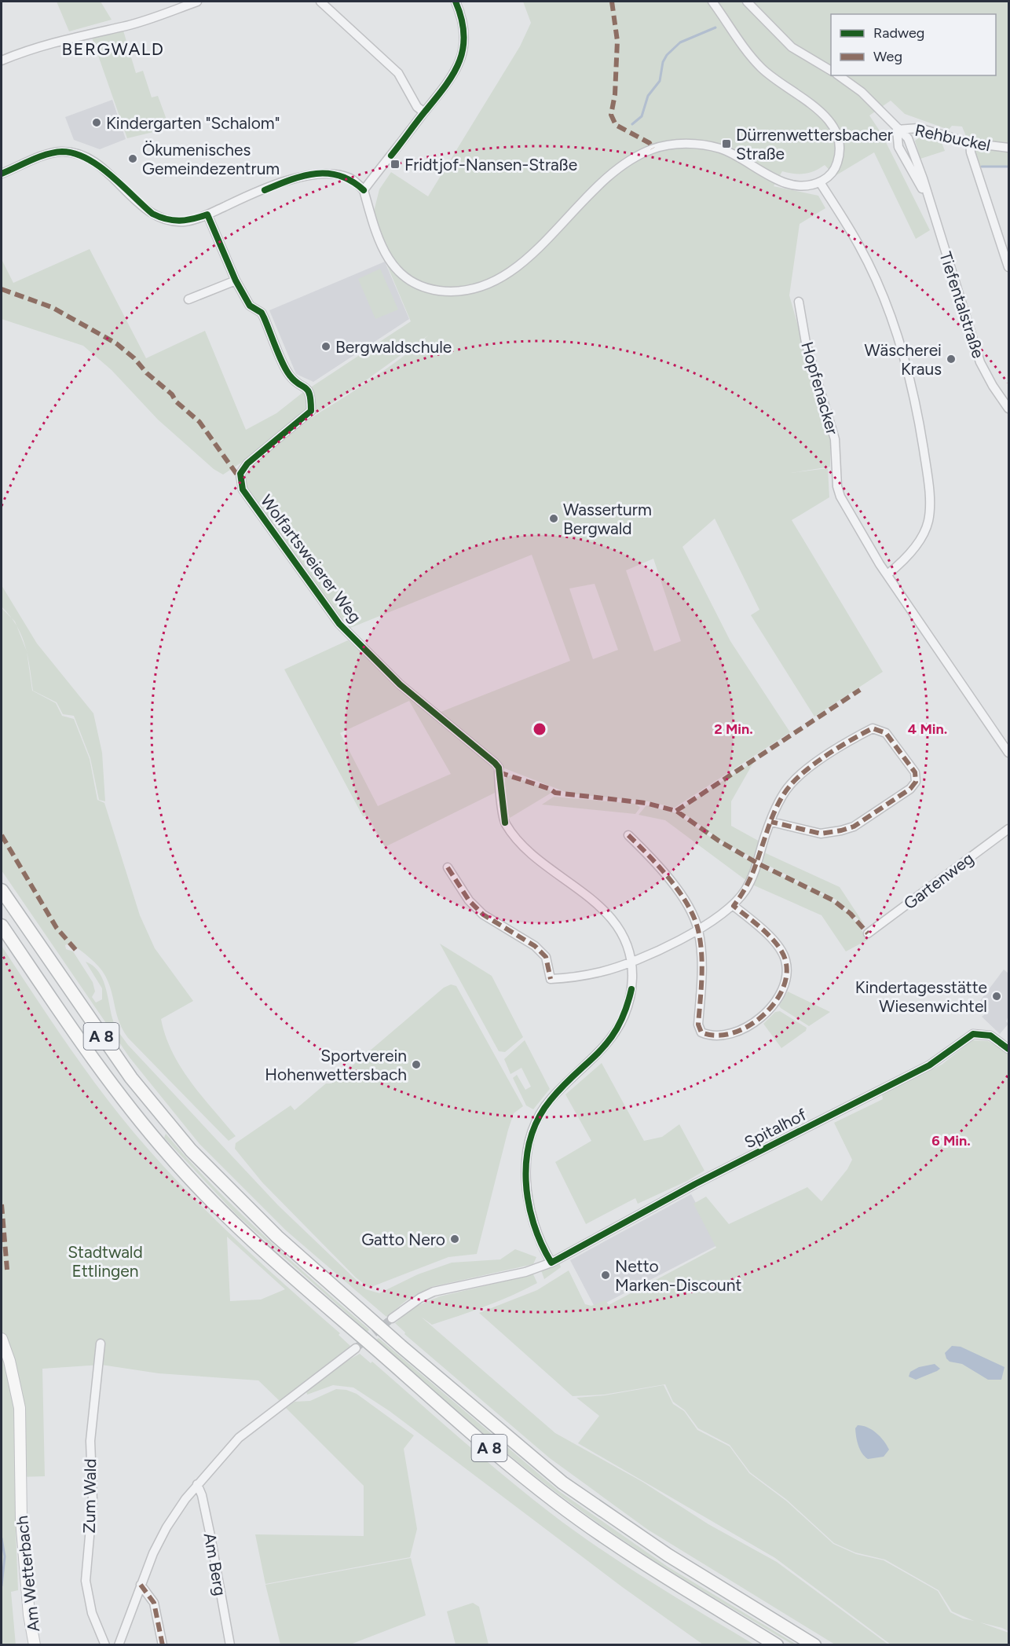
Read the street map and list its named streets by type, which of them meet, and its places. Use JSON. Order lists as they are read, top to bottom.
{
  "streets": {
    "highway": ["A 8"],
    "main road": ["Am Wetterbach"],
    "street": [
      "Rehbuckel",
      "Tiefentalstraße",
      "Hopfenacker",
      "Wolfartsweierer Weg",
      "Gartenweg",
      "Spitalhof",
      "Zum Wald",
      "Am Berg"
    ]
  },
  "crossings": [
    ["Rehbuckel", "Tiefentalstraße"]
  ],
  "districts": ["BERGWALD"],
  "parks": ["Stadtwald Ettlingen"],
  "places": {
    "other": [
      "Kindergarten \"Schalom\"",
      "Ökumenisches Gemeindezentrum",
      "Bergwaldschule",
      "Wäscherei Kraus",
      "Wasserturm Bergwald",
      "Kindertagesstätte Wiesenwichtel",
      "Sportverein Hohenwettersbach",
      "Gatto Nero",
      "Netto Marken-Discount"
    ],
    "transit": ["Dürrenwettersbacher Straße", "Fridtjof-Nansen-Straße"]
  },
  "legend": ["Radweg", "Weg"],
  "rings": ["2 Min.", "4 Min.", "6 Min."]
}
